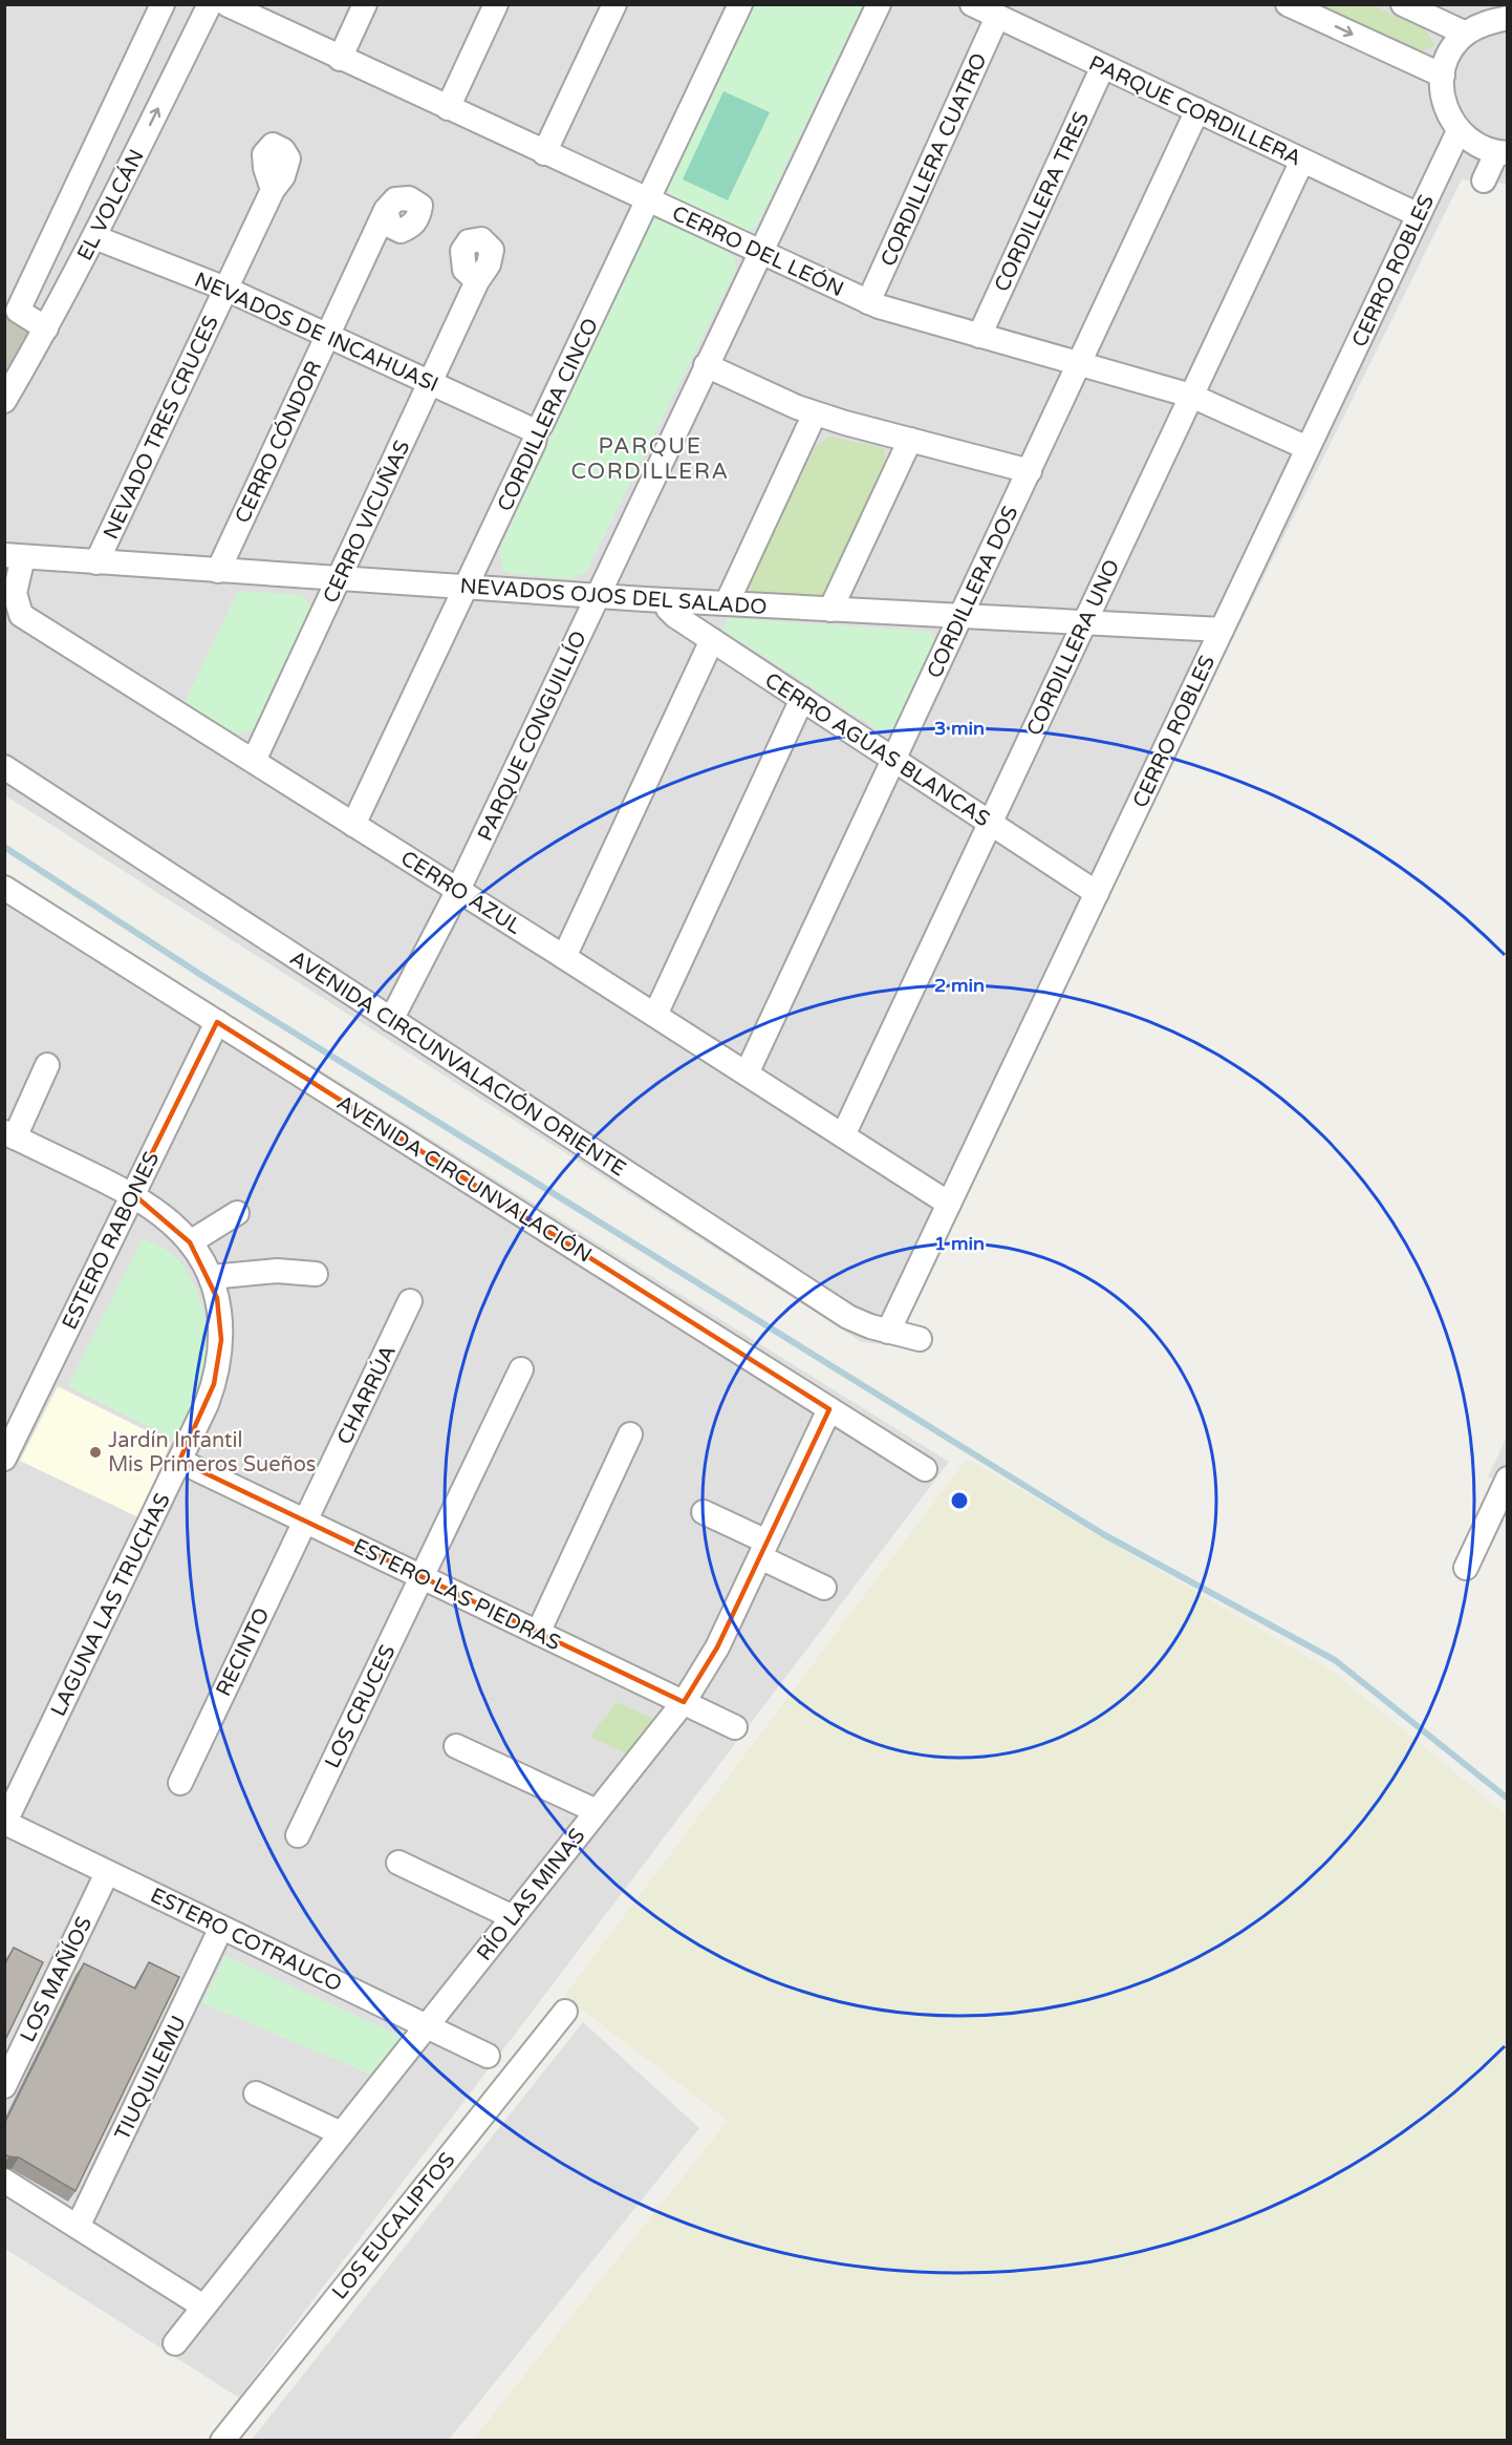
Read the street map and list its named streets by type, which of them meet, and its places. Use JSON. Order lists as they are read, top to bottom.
{
  "streets": {
    "street": [
      "PARQUE CORDILLERA",
      "CORDILLERA CUATRO",
      "CORDILLERA TRES",
      "EL VOLCÁN",
      "CERRO DEL LEÓN",
      "CERRO ROBLES",
      "NEVADOS DE INCAHUASI",
      "CORDILLERA CINCO",
      "NEVADO TRES CRUCES",
      "CERRO CÓNDOR",
      "CERRO VICUÑAS",
      "CORDILLERA DOS",
      "NEVADOS OJOS DEL SALADO",
      "CORDILLERA UNO",
      "PARQUE CONGUILLÍO",
      "CERRO AGUAS BLANCAS",
      "CERRO AZUL",
      "AVENIDA CIRCUNVALACIÓN ORIENTE",
      "AVENIDA CIRCUNVALACIÓN",
      "ESTERO RABONES",
      "CHARRÚA",
      "ESTERO LAS PIEDRAS",
      "LAGUNA LAS TRUCHAS",
      "RECINTO",
      "LOS CRUCES",
      "RÍO LAS MINAS",
      "ESTERO COTRAUCO",
      "LOS MAÑÍOS",
      "TIUQUILEMU",
      "LOS EUCALIPTOS"
    ]
  },
  "crossings": [
    ["PARQUE CORDILLERA", "CORDILLERA CUATRO"],
    ["PARQUE CORDILLERA", "CORDILLERA TRES"],
    ["PARQUE CORDILLERA", "CERRO ROBLES"],
    ["PARQUE CORDILLERA", "CORDILLERA DOS"],
    ["PARQUE CORDILLERA", "CORDILLERA UNO"],
    ["CORDILLERA CUATRO", "CERRO DEL LEÓN"],
    ["CORDILLERA TRES", "CERRO DEL LEÓN"],
    ["EL VOLCÁN", "NEVADOS DE INCAHUASI"],
    ["CERRO DEL LEÓN", "CERRO ROBLES"],
    ["CERRO DEL LEÓN", "CORDILLERA CINCO"],
    ["CERRO DEL LEÓN", "CORDILLERA DOS"],
    ["CERRO DEL LEÓN", "CORDILLERA UNO"],
    ["CERRO DEL LEÓN", "PARQUE CONGUILLÍO"],
    ["CERRO ROBLES", "NEVADOS OJOS DEL SALADO"],
    ["CERRO ROBLES", "CERRO AGUAS BLANCAS"],
    ["CERRO ROBLES", "CERRO AZUL"],
    ["CERRO ROBLES", "AVENIDA CIRCUNVALACIÓN ORIENTE"],
    ["NEVADOS DE INCAHUASI", "CORDILLERA CINCO"],
    ["NEVADOS DE INCAHUASI", "NEVADO TRES CRUCES"],
    ["NEVADOS DE INCAHUASI", "CERRO CÓNDOR"],
    ["NEVADOS DE INCAHUASI", "CERRO VICUÑAS"],
    ["CORDILLERA CINCO", "NEVADOS OJOS DEL SALADO"],
    ["CORDILLERA CINCO", "CERRO AZUL"],
    ["NEVADO TRES CRUCES", "NEVADOS OJOS DEL SALADO"],
    ["CERRO CÓNDOR", "NEVADOS OJOS DEL SALADO"],
    ["CERRO VICUÑAS", "NEVADOS OJOS DEL SALADO"],
    ["CERRO VICUÑAS", "CERRO AZUL"],
    ["CORDILLERA DOS", "NEVADOS OJOS DEL SALADO"],
    ["CORDILLERA DOS", "CERRO AGUAS BLANCAS"],
    ["CORDILLERA DOS", "CERRO AZUL"],
    ["NEVADOS OJOS DEL SALADO", "CORDILLERA UNO"],
    ["NEVADOS OJOS DEL SALADO", "PARQUE CONGUILLÍO"],
    ["NEVADOS OJOS DEL SALADO", "CERRO AGUAS BLANCAS"],
    ["NEVADOS OJOS DEL SALADO", "CERRO AZUL"],
    ["CORDILLERA UNO", "CERRO AGUAS BLANCAS"],
    ["CORDILLERA UNO", "CERRO AZUL"],
    ["PARQUE CONGUILLÍO", "CERRO AZUL"],
    ["PARQUE CONGUILLÍO", "AVENIDA CIRCUNVALACIÓN ORIENTE"],
    ["AVENIDA CIRCUNVALACIÓN", "ESTERO RABONES"],
    ["AVENIDA CIRCUNVALACIÓN", "RÍO LAS MINAS"],
    ["ESTERO RABONES", "LAGUNA LAS TRUCHAS"],
    ["CHARRÚA", "ESTERO LAS PIEDRAS"],
    ["CHARRÚA", "RECINTO"],
    ["ESTERO LAS PIEDRAS", "LAGUNA LAS TRUCHAS"],
    ["ESTERO LAS PIEDRAS", "RECINTO"],
    ["ESTERO LAS PIEDRAS", "LOS CRUCES"],
    ["ESTERO LAS PIEDRAS", "RÍO LAS MINAS"],
    ["LAGUNA LAS TRUCHAS", "ESTERO COTRAUCO"],
    ["RÍO LAS MINAS", "ESTERO COTRAUCO"],
    ["ESTERO COTRAUCO", "LOS MAÑÍOS"],
    ["ESTERO COTRAUCO", "TIUQUILEMU"]
  ],
  "districts": ["PARQUE CORDILLERA"],
  "places": ["Jardín Infantil Mis Primeros Sueños"],
  "rings": ["3 min", "2 min", "1 min"]
}
